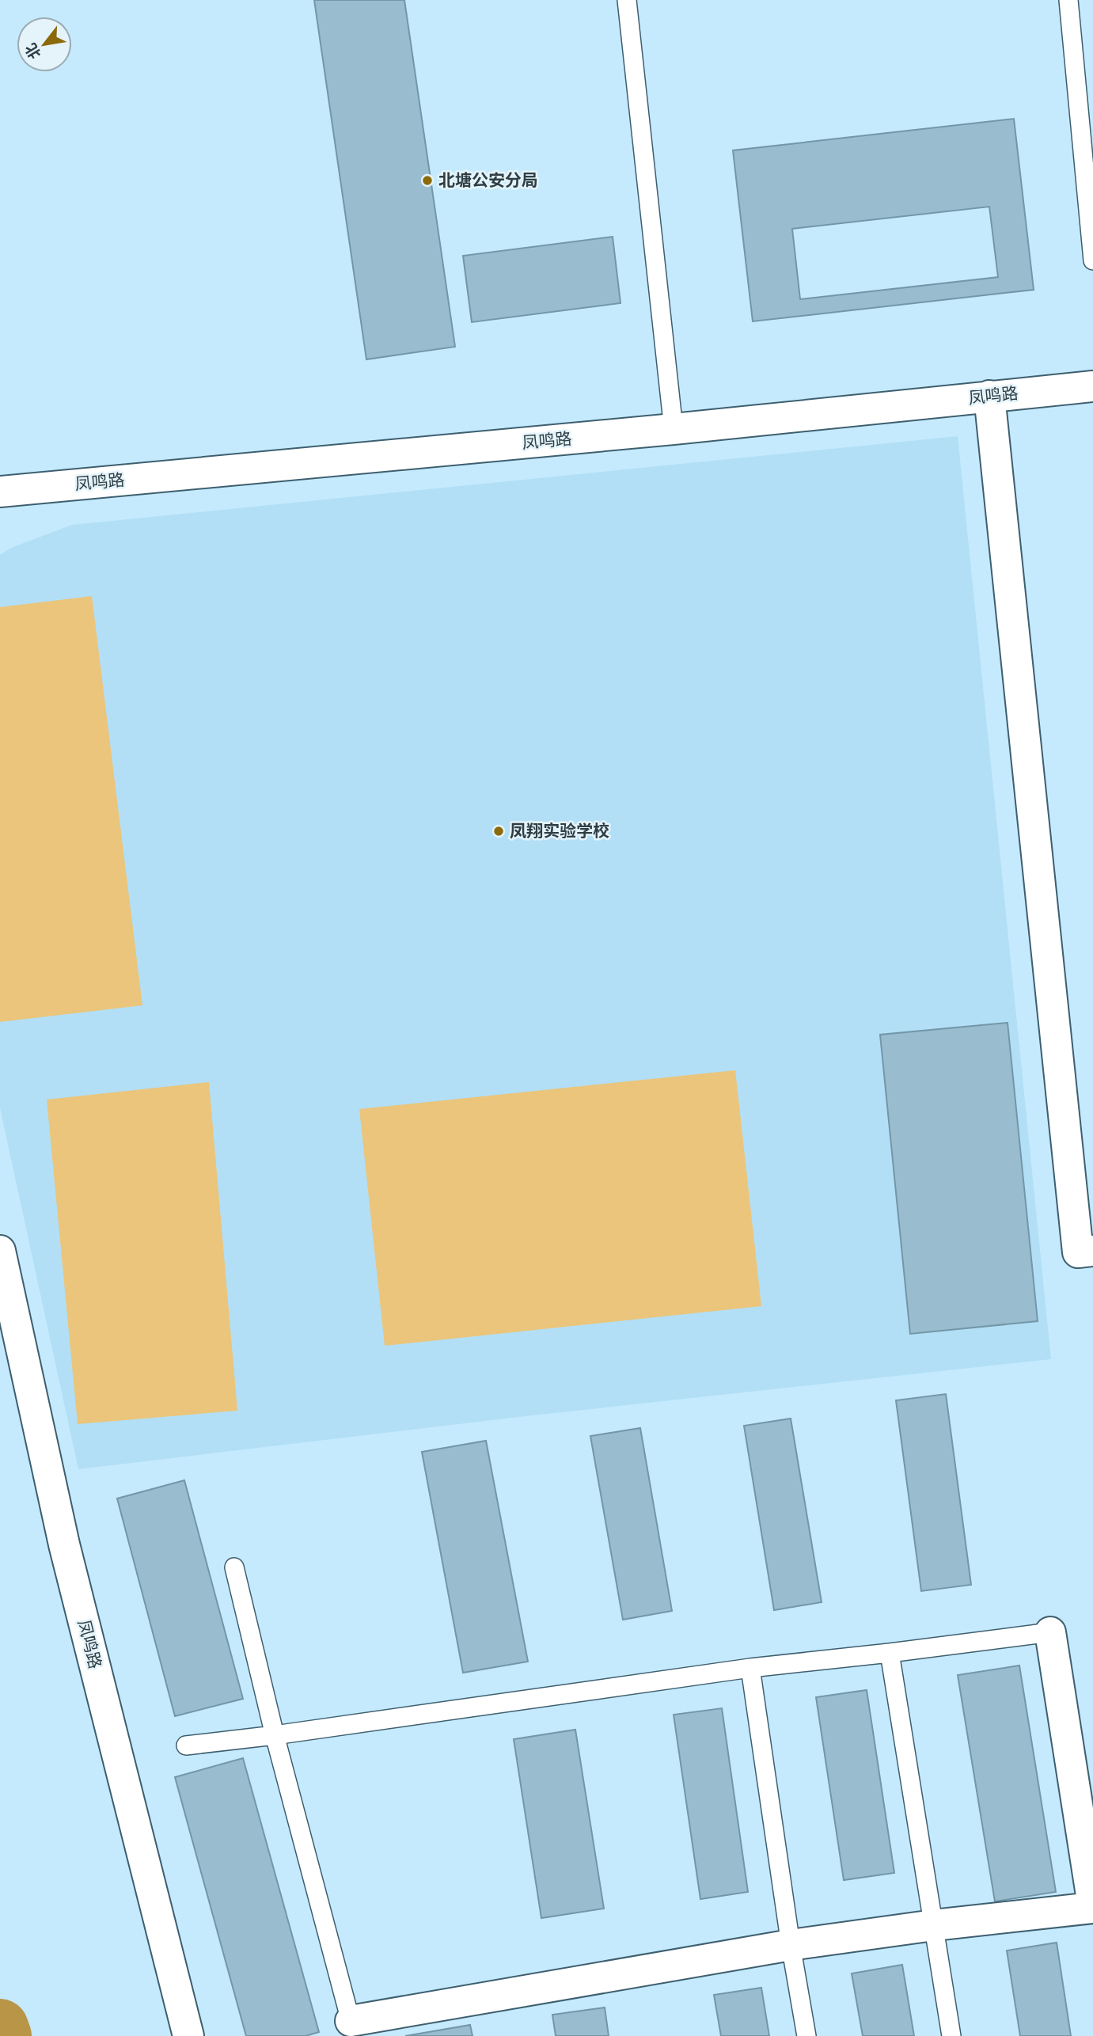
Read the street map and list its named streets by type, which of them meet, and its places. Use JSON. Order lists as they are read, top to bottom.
{
  "streets": {
    "street": ["凤鸣路"]
  },
  "places": ["北塘公安分局", "凤翔实验学校"],
  "north": "bottom left"
}
